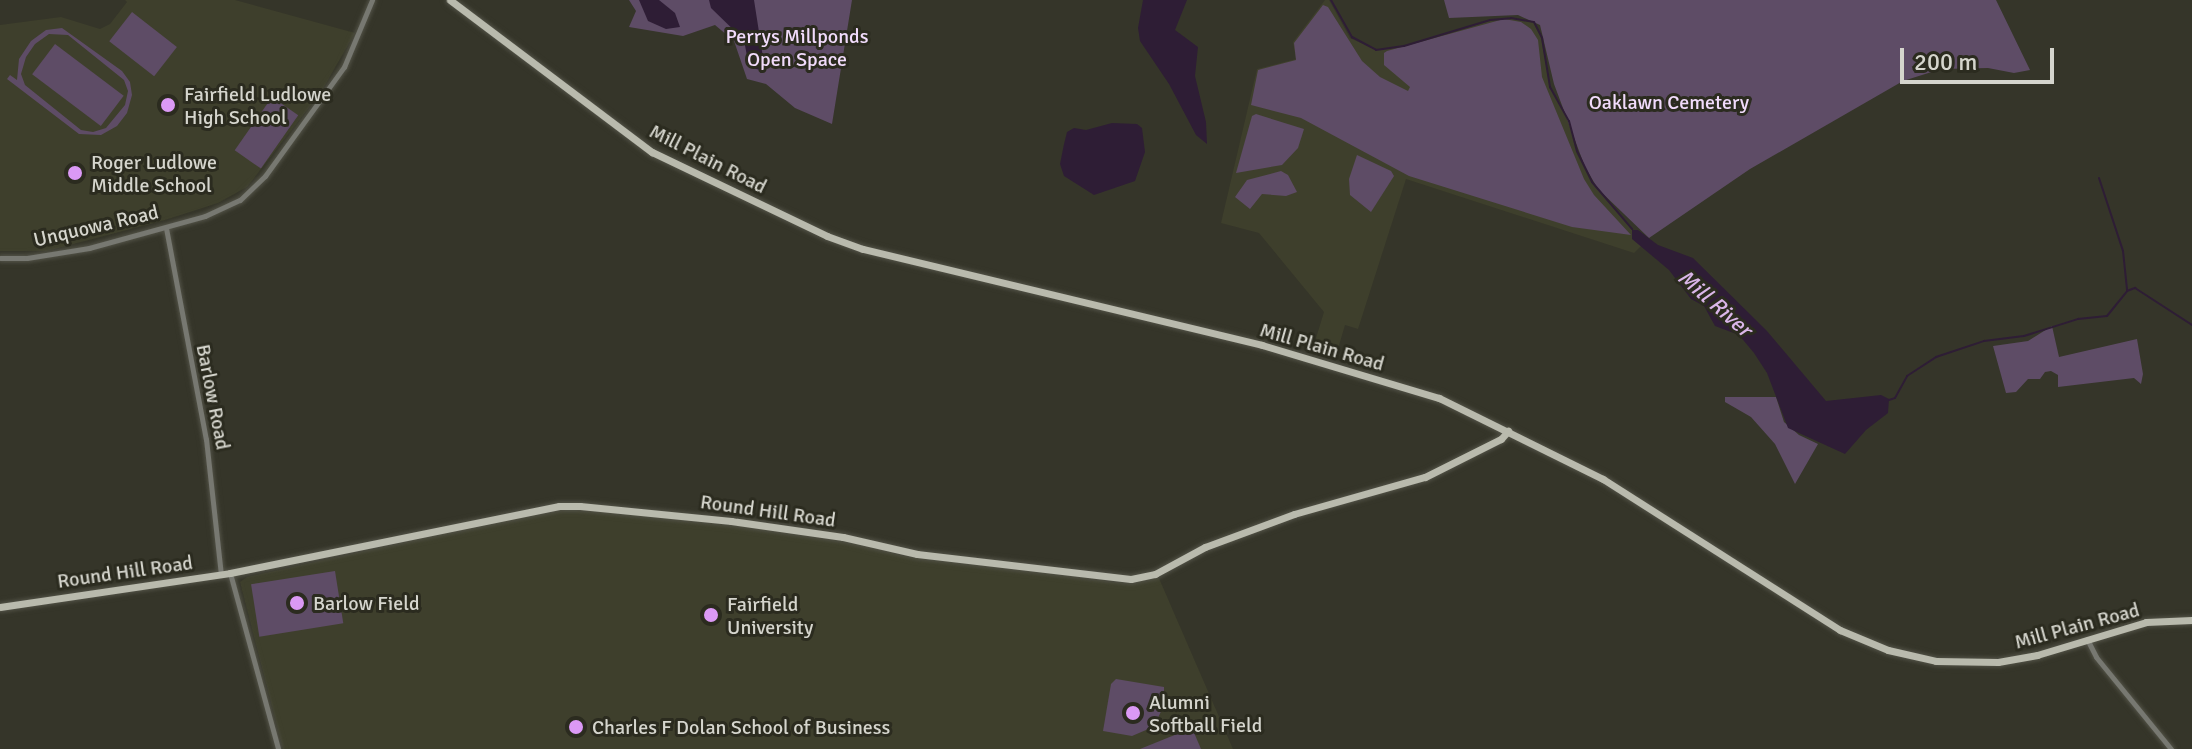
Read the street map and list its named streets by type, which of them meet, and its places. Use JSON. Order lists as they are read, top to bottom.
{
  "streets": {
    "main road": ["Mill Plain Road", "Round Hill Road"],
    "street": ["Unquowa Road", "Barlow Road"]
  },
  "crossings": [
    ["Mill Plain Road", "Round Hill Road"],
    ["Unquowa Road", "Barlow Road"],
    ["Barlow Road", "Round Hill Road"]
  ],
  "water": ["Mill River"],
  "parks": ["Perrys Millponds Open Space", "Oaklawn Cemetery"],
  "places": [
    "Fairfield Ludlowe High School",
    "Roger Ludlowe Middle School",
    "Barlow Field",
    "Fairfield University",
    "Alumni Softball Field",
    "Charles F Dolan School of Business"
  ],
  "scale_bar": "200 m"
}
